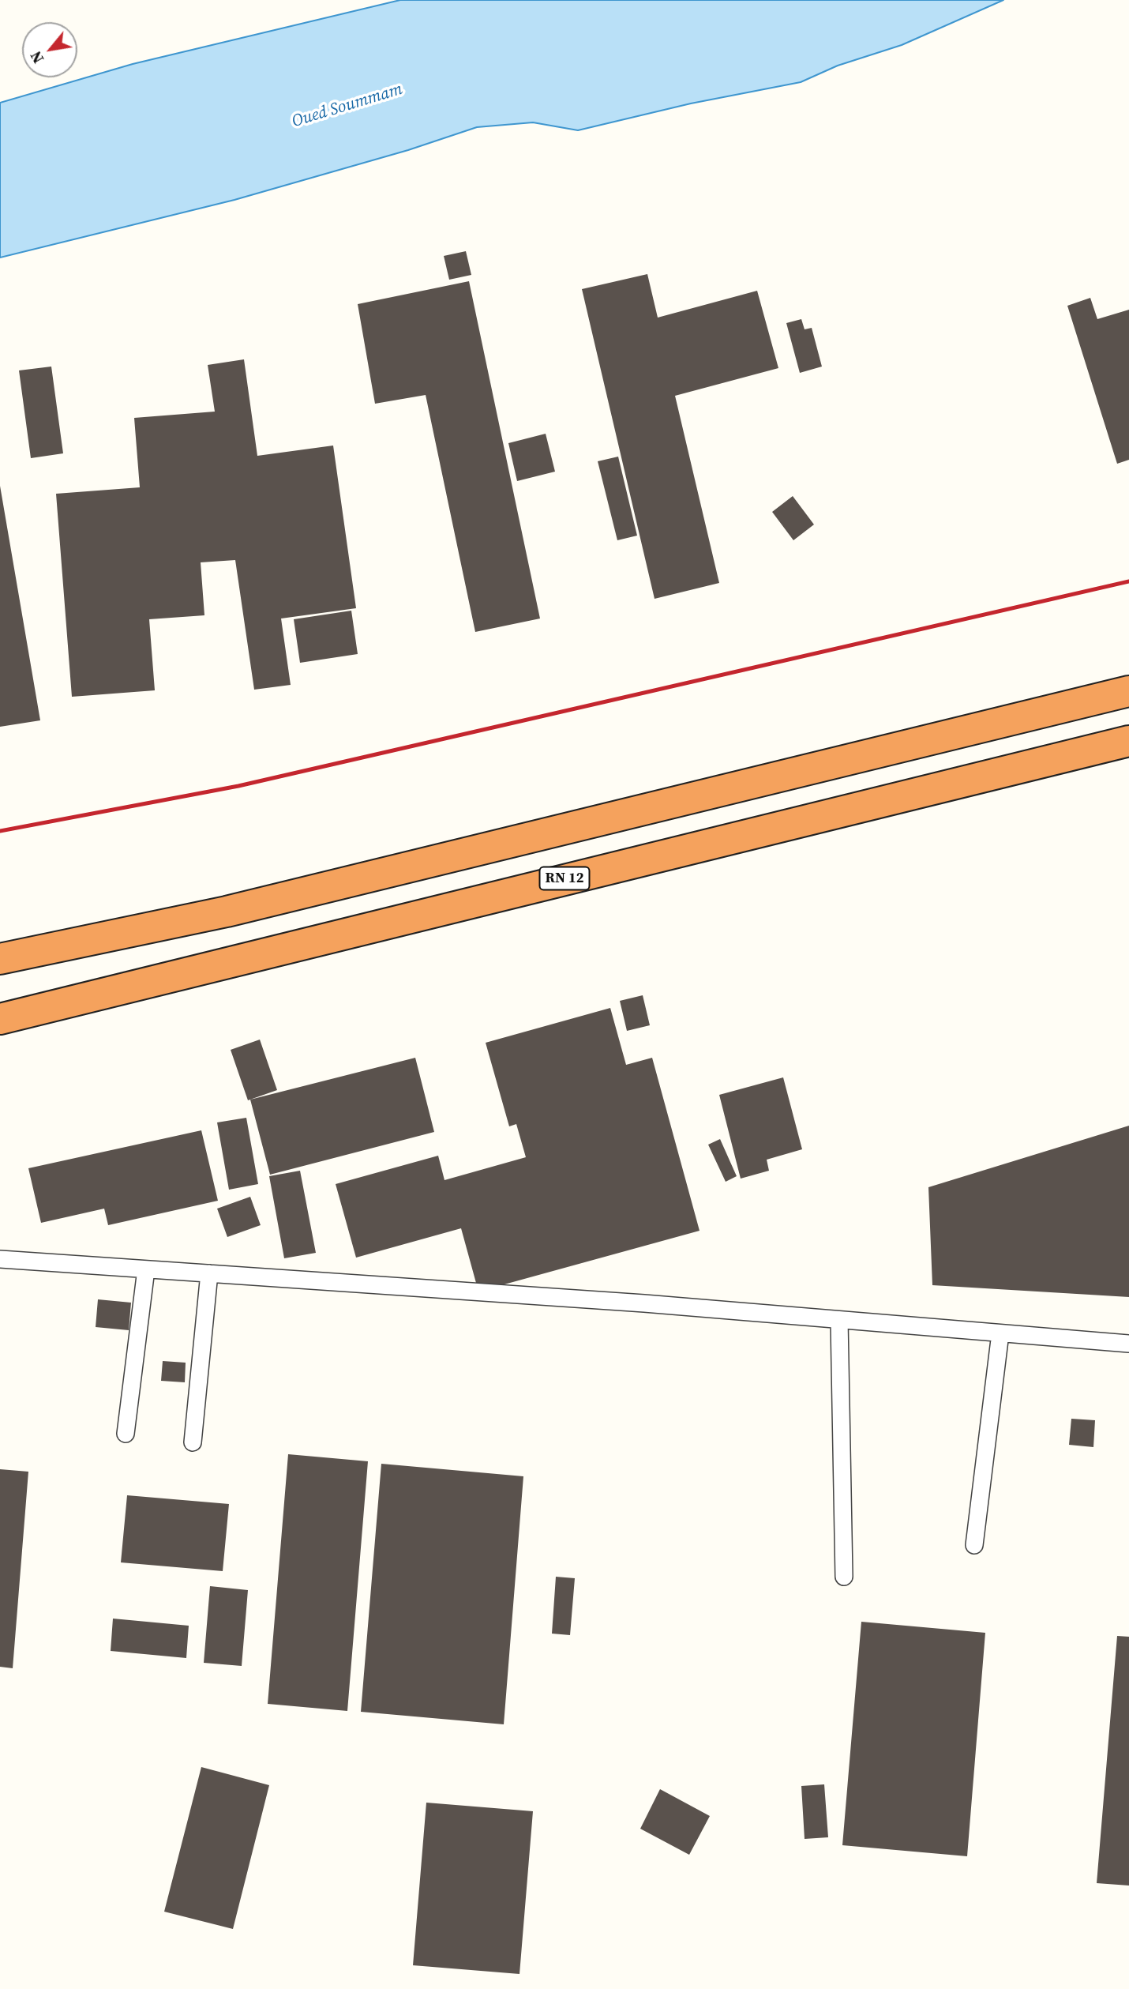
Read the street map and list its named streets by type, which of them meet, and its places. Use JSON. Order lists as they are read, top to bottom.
{
  "streets": {
    "highway": ["RN 12"]
  },
  "water": ["Oued Soummam"],
  "north": "bottom left"
}
